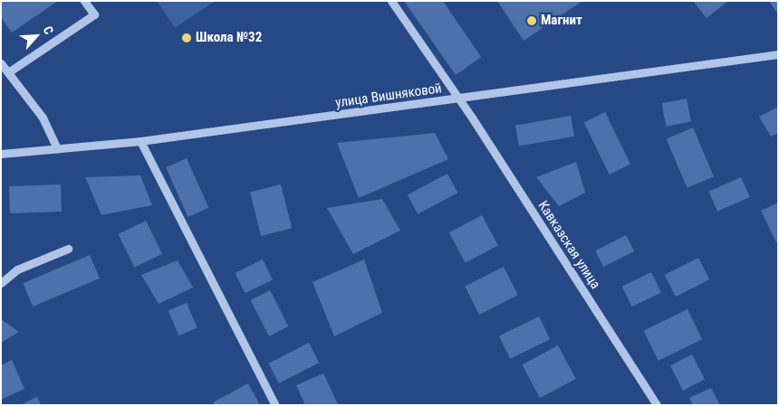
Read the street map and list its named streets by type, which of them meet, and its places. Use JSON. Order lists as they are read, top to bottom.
{
  "streets": {
    "street": ["улица Вишняковой", "Кавказская улица"]
  },
  "crossings": [
    ["улица Вишняковой", "Кавказская улица"]
  ],
  "places": ["Магнит", "Школа №32"],
  "north": "top right"
}
